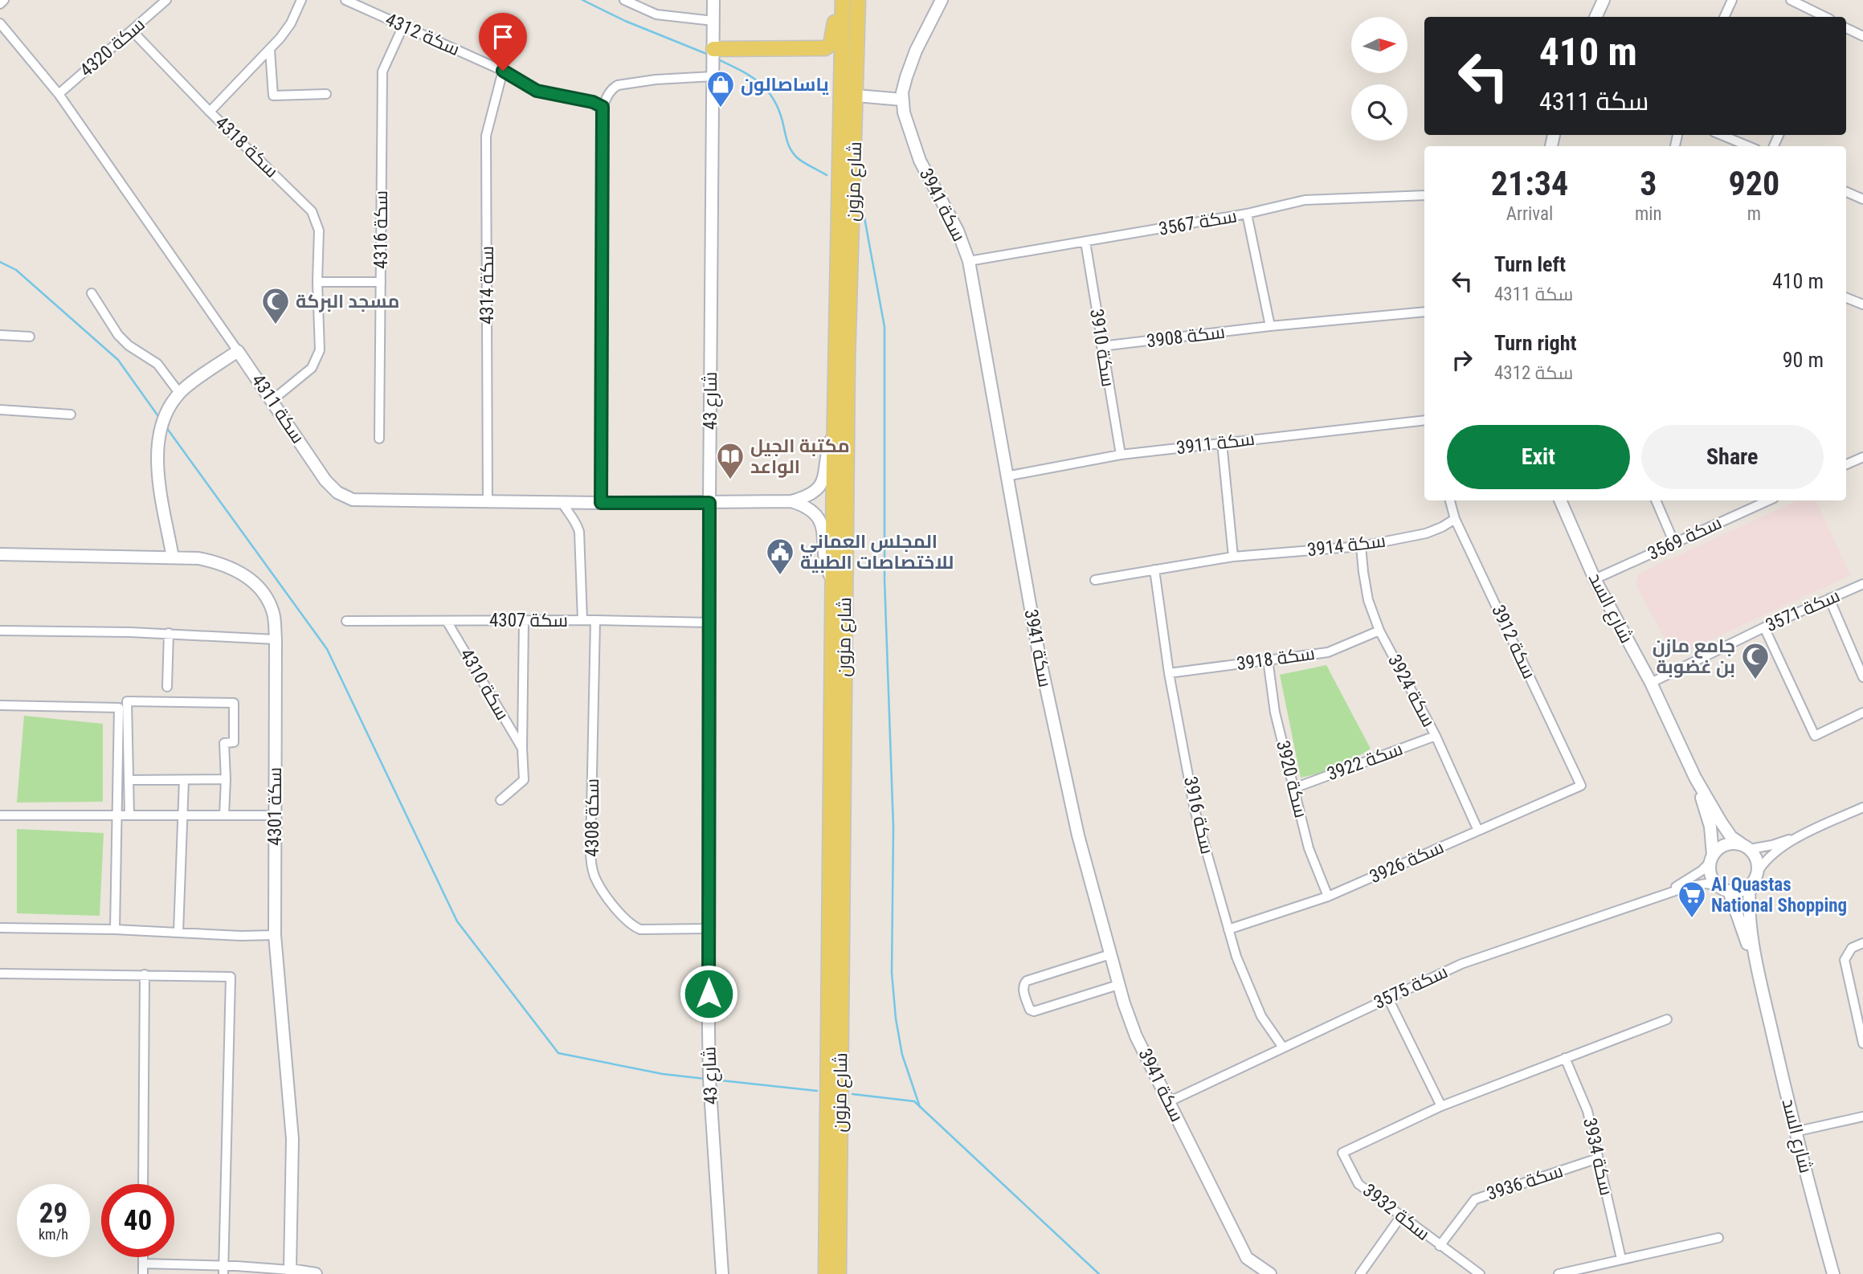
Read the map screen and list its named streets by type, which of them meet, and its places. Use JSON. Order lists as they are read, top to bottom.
{
  "streets": {
    "main road": ["شارع مزون"],
    "street": [
      "سكة 4312",
      "سكة 4320",
      "سكة 4318",
      "سكة 3941",
      "سكة 3567",
      "سكة 4316",
      "سكة 4314",
      "سكة 3908",
      "سكة 3910",
      "شارع 43",
      "سكة 4311",
      "سكة 3911",
      "سكة 3569",
      "سكة 3914",
      "شارع السد",
      "سكة 3571",
      "سكة 4307",
      "سكة 3912",
      "سكة 3918",
      "سكة 4310",
      "سكة 3924",
      "سكة 3922",
      "سكة 3920",
      "سكة 4301",
      "سكة 3916",
      "سكة 4308",
      "سكة 3926",
      "سكة 3575",
      "سكة 3934",
      "سكة 3936",
      "سكة 3932"
    ]
  },
  "crossings": [
    ["سكة 4312", "سكة 4316"],
    ["سكة 4312", "سكة 4314"],
    ["سكة 4320", "سكة 4318"],
    ["سكة 4320", "سكة 4311"],
    ["سكة 4318", "سكة 4311"],
    ["سكة 3941", "سكة 3567"],
    ["سكة 3941", "سكة 3911"],
    ["سكة 3941", "سكة 3575"],
    ["سكة 3567", "سكة 3910"],
    ["سكة 4314", "سكة 4311"],
    ["سكة 3908", "سكة 3910"],
    ["سكة 3910", "سكة 3911"],
    ["شارع 43", "سكة 4311"],
    ["شارع 43", "سكة 4307"],
    ["شارع 43", "سكة 4308"],
    ["سكة 3569", "شارع السد"],
    ["سكة 3914", "سكة 3912"],
    ["سكة 3914", "سكة 3924"],
    ["سكة 3914", "سكة 3916"],
    ["شارع السد", "سكة 3571"],
    ["شارع السد", "سكة 3575"],
    ["سكة 4307", "سكة 4310"],
    ["سكة 4307", "سكة 4308"],
    ["سكة 3912", "سكة 3926"],
    ["سكة 3918", "سكة 3924"],
    ["سكة 3918", "سكة 3920"],
    ["سكة 3918", "سكة 3916"],
    ["سكة 3924", "سكة 3922"],
    ["سكة 3924", "سكة 3926"],
    ["سكة 3922", "سكة 3920"],
    ["سكة 3920", "سكة 3926"],
    ["سكة 3916", "سكة 3926"],
    ["سكة 3916", "سكة 3575"],
    ["سكة 3934", "سكة 3936"],
    ["سكة 3934", "سكة 3932"],
    ["سكة 3936", "سكة 3932"]
  ],
  "places": {
    "shop": ["ياساصالون"],
    "mosque": ["مسجد البركة", "جامع مازن بن غضوبة"],
    "library": ["مكتبة الجيل الواعد"],
    "public building": ["المجلس العماني للاختصاصات الطبية"],
    "supermarket": ["Al Quastas National Shopping"]
  },
  "north": "right",
  "page": {
    "turn": ["410 m", "سكة 4311"],
    "eta": [
      "21:34",
      "Arrival",
      "3",
      "min",
      "920",
      "m"
    ],
    "list": [
      {
        "name": "Turn left",
        "note": "سكة 4311",
        "value": "410 m"
      },
      {
        "name": "Turn right",
        "note": "سكة 4312",
        "value": "90 m"
      }
    ],
    "buttons": ["Exit", "Share"],
    "speed": "29 km/h",
    "limit": "40"
  }
}
